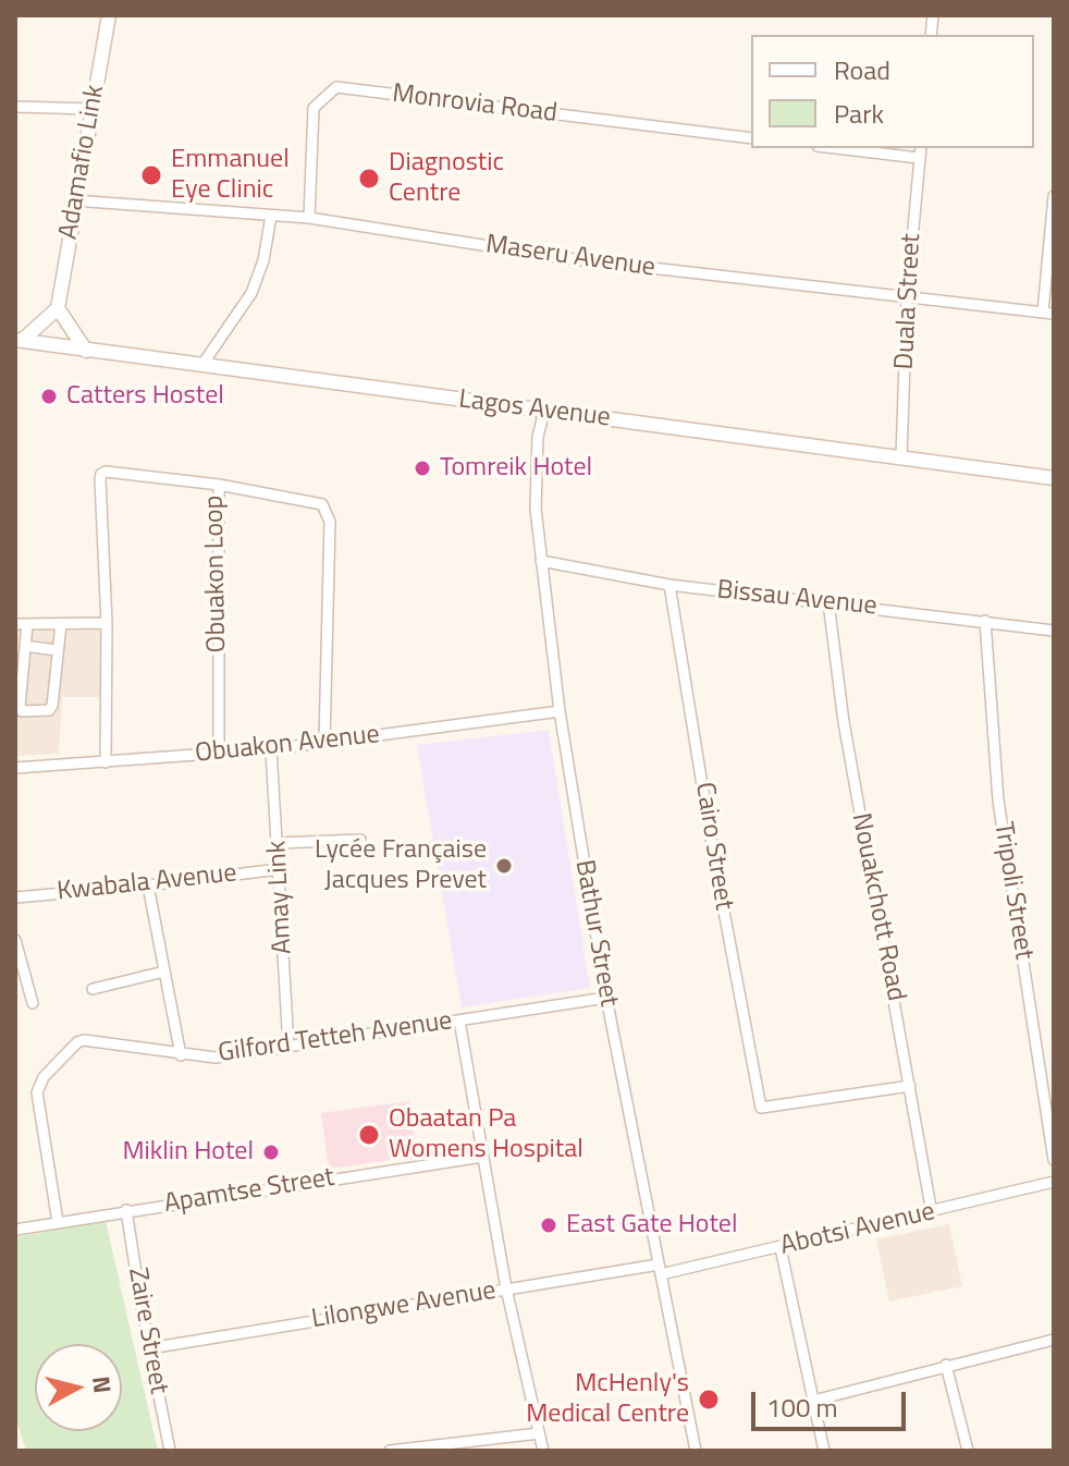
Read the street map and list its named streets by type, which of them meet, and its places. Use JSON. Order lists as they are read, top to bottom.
{
  "streets": {
    "street": [
      "Monrovia Road",
      "Adamafio Link",
      "Maseru Avenue",
      "Duala Street",
      "Lagos Avenue",
      "Obuakon Loop",
      "Bissau Avenue",
      "Obuakon Avenue",
      "Cairo Street",
      "Kwabala Avenue",
      "Tripoli Street",
      "Amay Link",
      "Nouakchott Road",
      "Bathur Street",
      "Gilford Tetteh Avenue",
      "Apamtse Street",
      "Abotsi Avenue",
      "Lilongwe Avenue",
      "Zaire Street"
    ]
  },
  "crossings": [
    ["Monrovia Road", "Maseru Avenue"],
    ["Maseru Avenue", "Duala Street"],
    ["Duala Street", "Lagos Avenue"],
    ["Lagos Avenue", "Bathur Street"],
    ["Obuakon Loop", "Obuakon Avenue"],
    ["Bissau Avenue", "Cairo Street"],
    ["Bissau Avenue", "Tripoli Street"],
    ["Bissau Avenue", "Nouakchott Road"],
    ["Bissau Avenue", "Bathur Street"],
    ["Obuakon Avenue", "Amay Link"],
    ["Obuakon Avenue", "Bathur Street"],
    ["Cairo Street", "Nouakchott Road"],
    ["Kwabala Avenue", "Amay Link"],
    ["Amay Link", "Gilford Tetteh Avenue"],
    ["Nouakchott Road", "Abotsi Avenue"],
    ["Bathur Street", "Gilford Tetteh Avenue"],
    ["Bathur Street", "Abotsi Avenue"],
    ["Bathur Street", "Lilongwe Avenue"],
    ["Gilford Tetteh Avenue", "Apamtse Street"],
    ["Apamtse Street", "Zaire Street"],
    ["Abotsi Avenue", "Lilongwe Avenue"],
    ["Lilongwe Avenue", "Zaire Street"]
  ],
  "places": [
    "Emmanuel Eye Clinic",
    "Diagnostic Centre",
    "Catters Hostel",
    "Tomreik Hotel",
    "Lycée Française Jacques Prevet",
    "Obaatan Pa Womens Hospital",
    "Miklin Hotel",
    "East Gate Hotel",
    "McHenly's Medical Centre"
  ],
  "legend": ["Road", "Park"],
  "scale_bar": "100 m",
  "north": "right"
}
